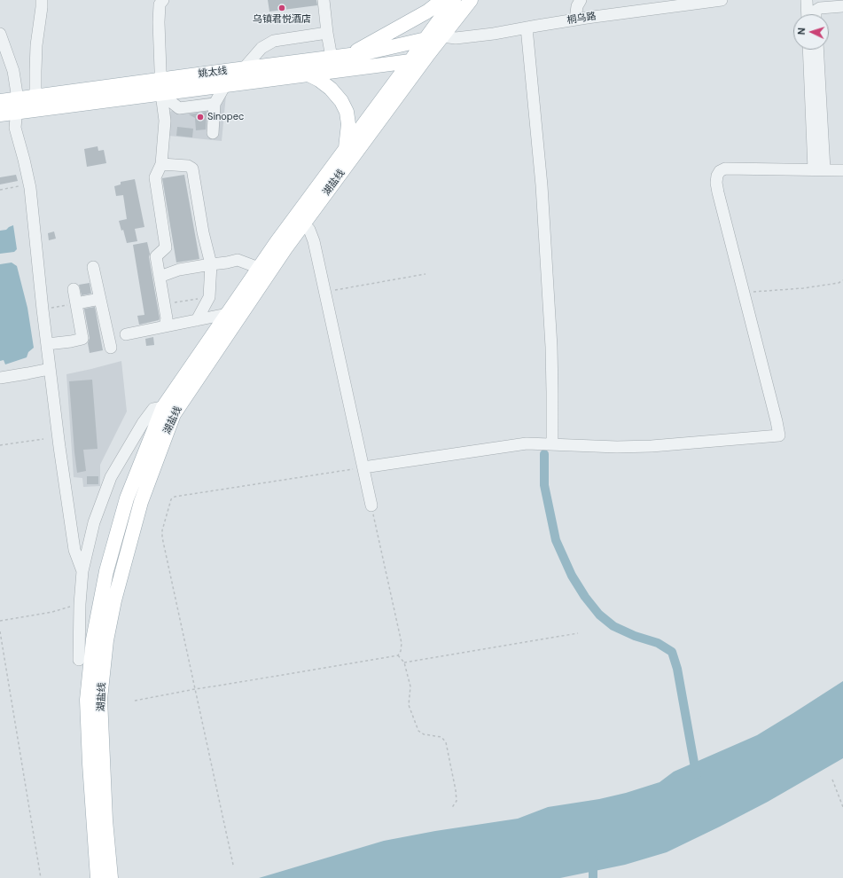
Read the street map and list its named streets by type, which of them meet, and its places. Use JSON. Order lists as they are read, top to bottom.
{
  "streets": {
    "main road": ["姚太线", "湖盐线"],
    "street": ["桐乌路"]
  },
  "crossings": [
    ["桐乌路", "姚太线"],
    ["桐乌路", "湖盐线"],
    ["姚太线", "湖盐线"]
  ],
  "places": ["乌镇君悦酒店", "Sinopec"],
  "north": "left"
}
